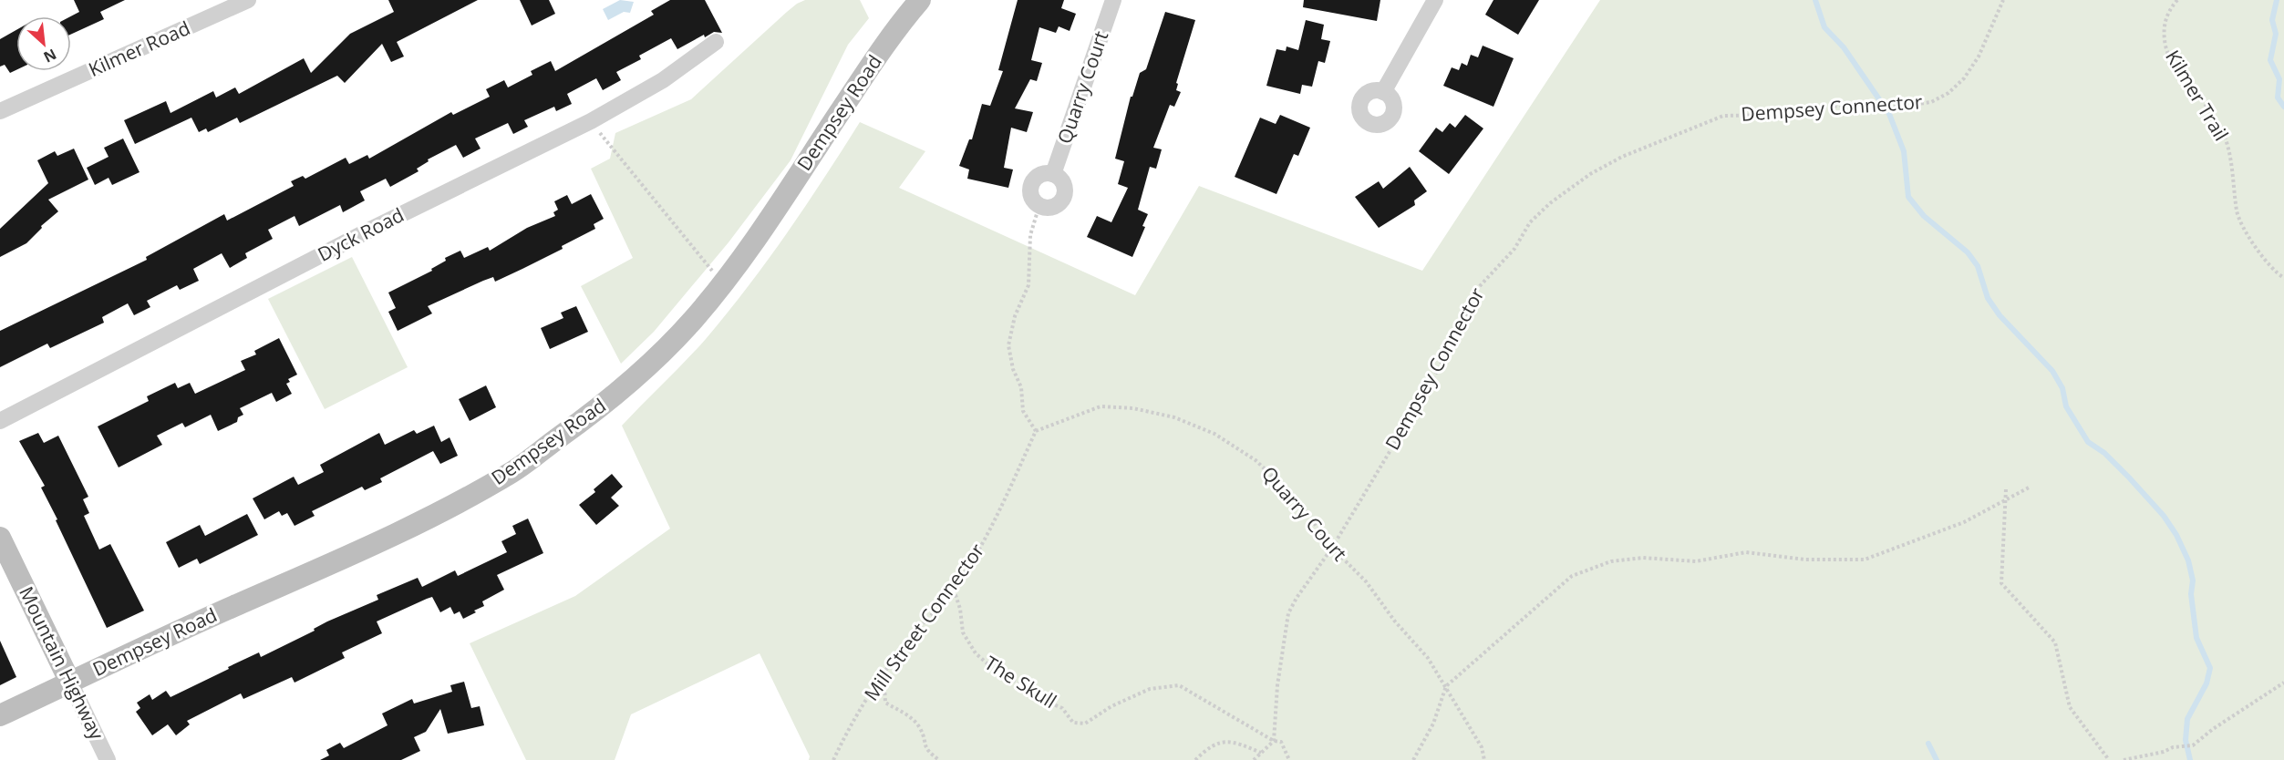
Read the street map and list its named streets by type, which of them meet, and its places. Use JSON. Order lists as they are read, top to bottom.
{
  "streets": {
    "street": [
      "Kilmer Road",
      "Quarry Court",
      "Dempsey Road",
      "Dyck Road",
      "Mountain Highway"
    ],
    "path": [
      "Kilmer Trail",
      "Dempsey Connector",
      "Mill Street Connector",
      "The Skull"
    ]
  },
  "crossings": [
    ["Quarry Court", "Dempsey Connector"],
    ["Quarry Court", "Mill Street Connector"],
    ["Dempsey Connector", "The Skull"],
    ["Dempsey Road", "Mountain Highway"],
    ["Mill Street Connector", "The Skull"]
  ],
  "north": "bottom right"
}
